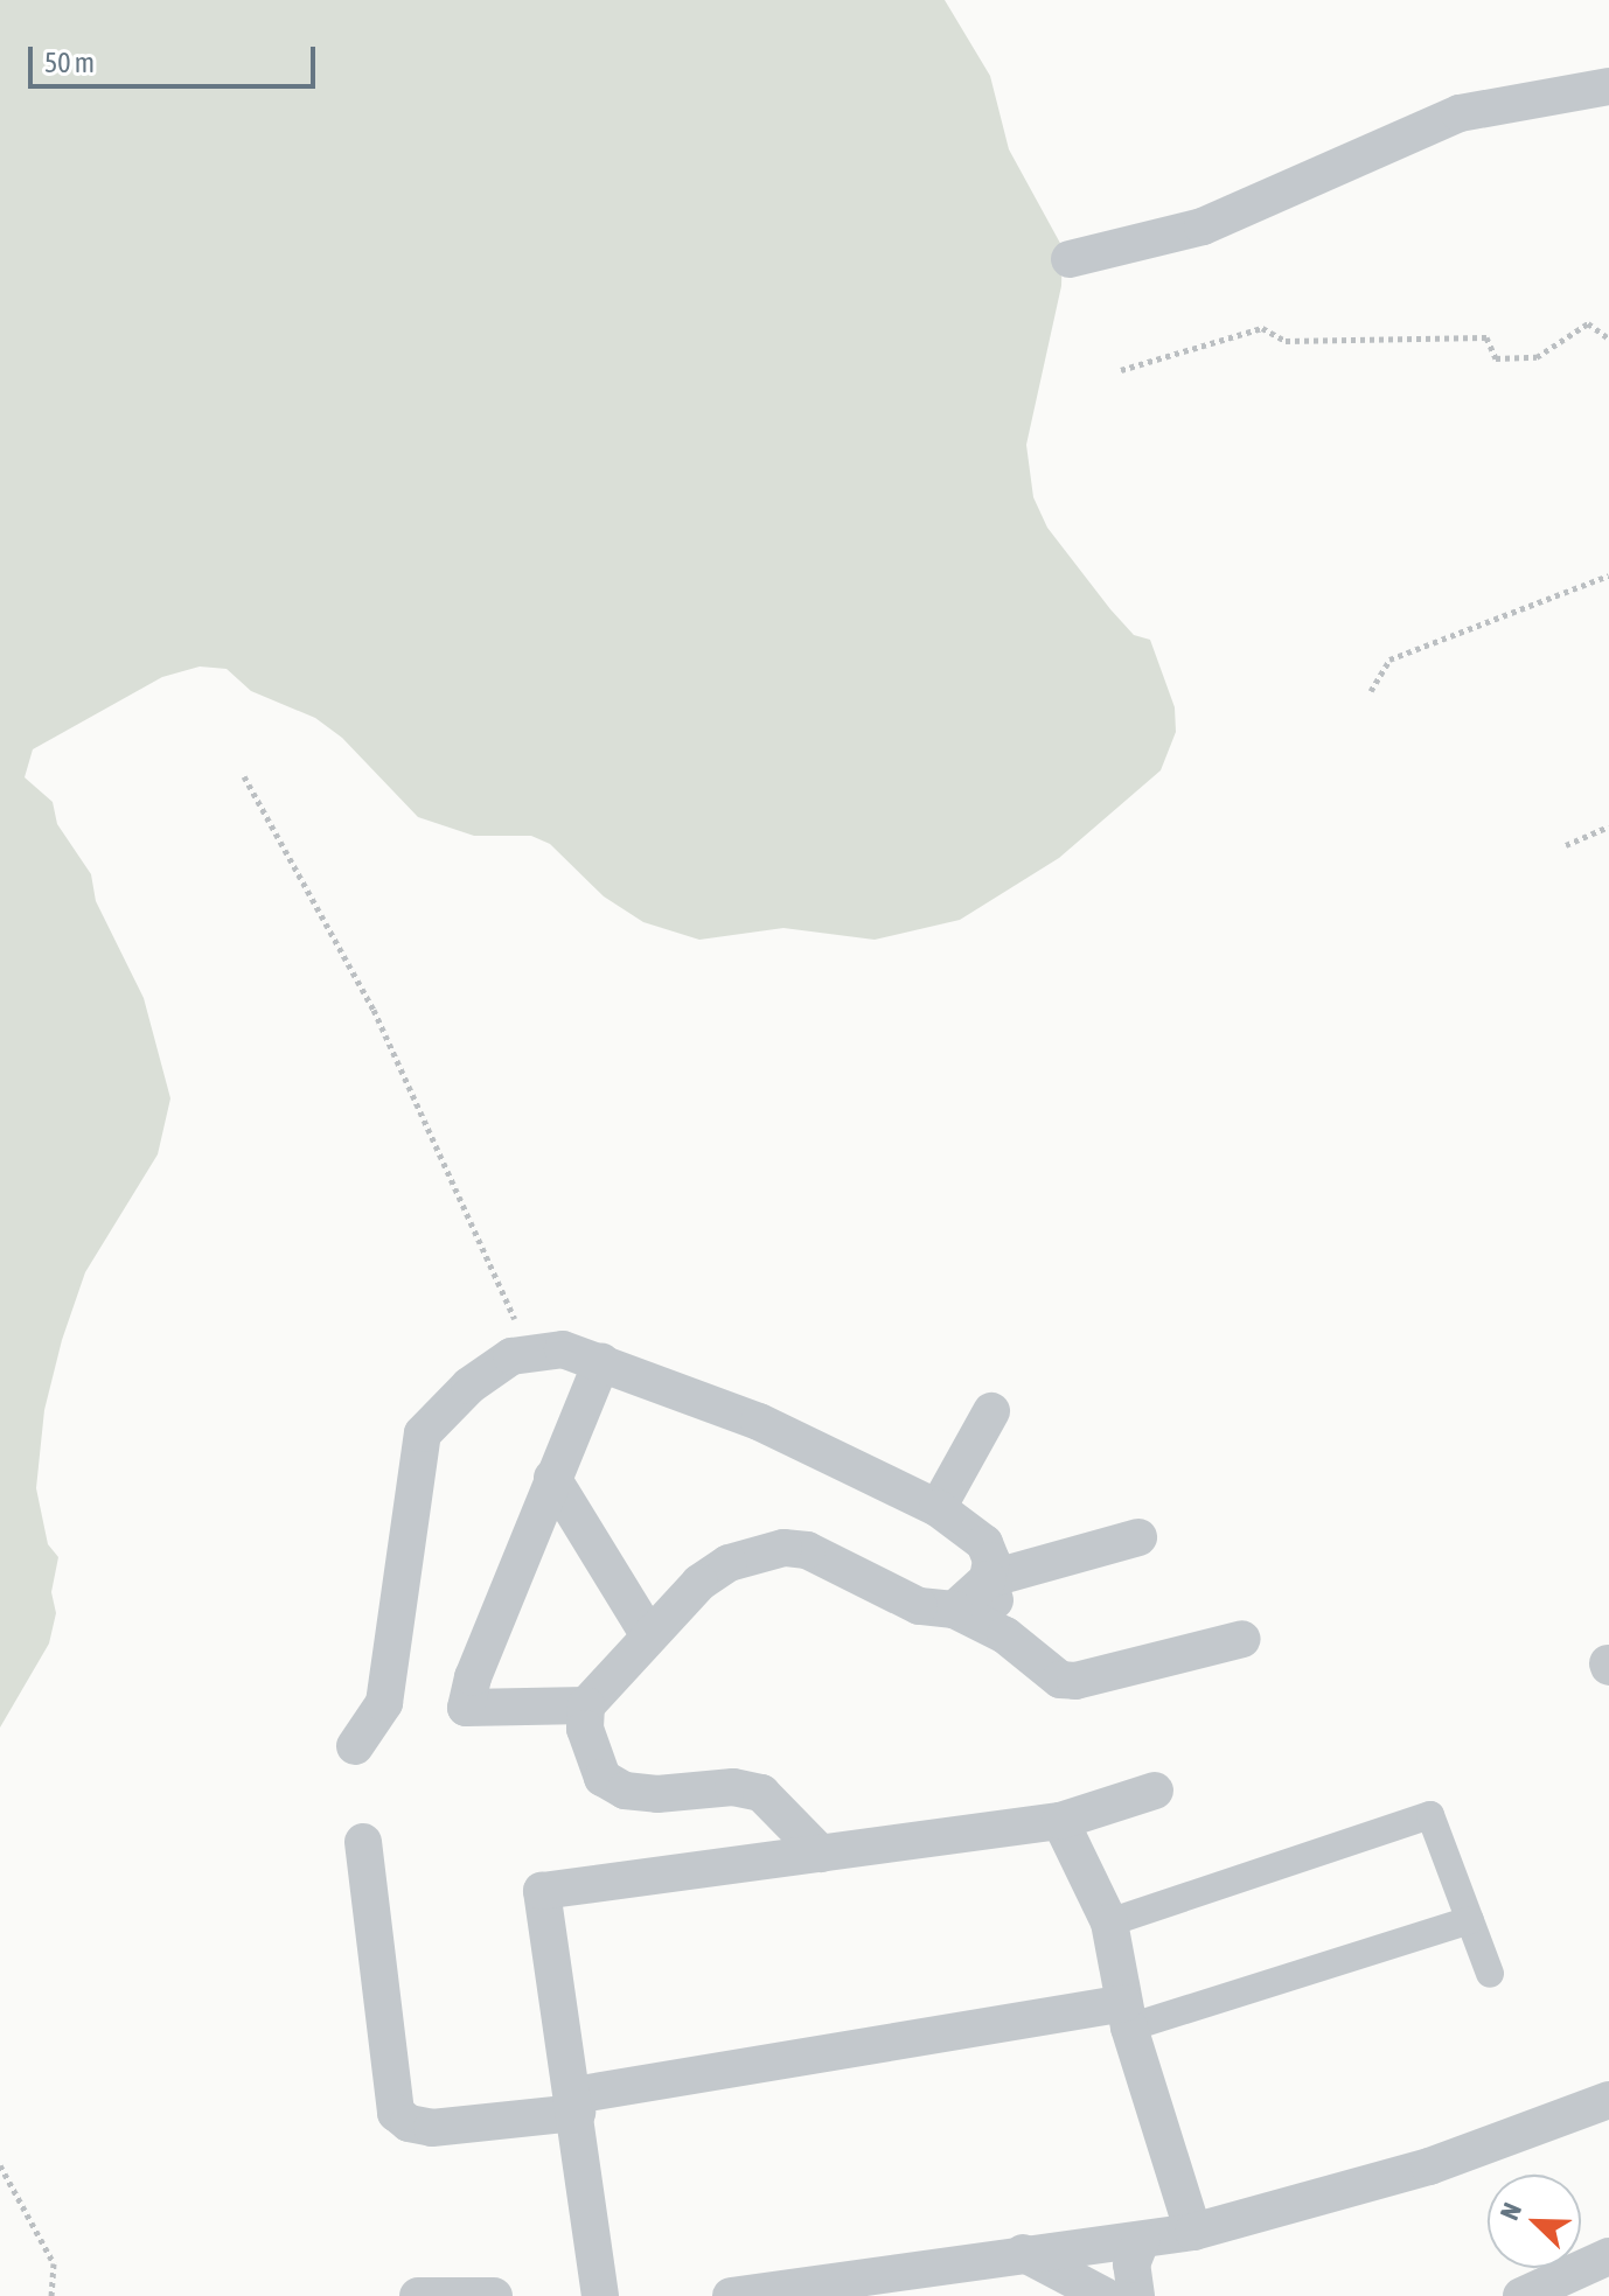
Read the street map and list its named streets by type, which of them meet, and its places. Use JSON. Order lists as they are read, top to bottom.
{
  "scale_bar": "50 m",
  "north": "top left"
}
